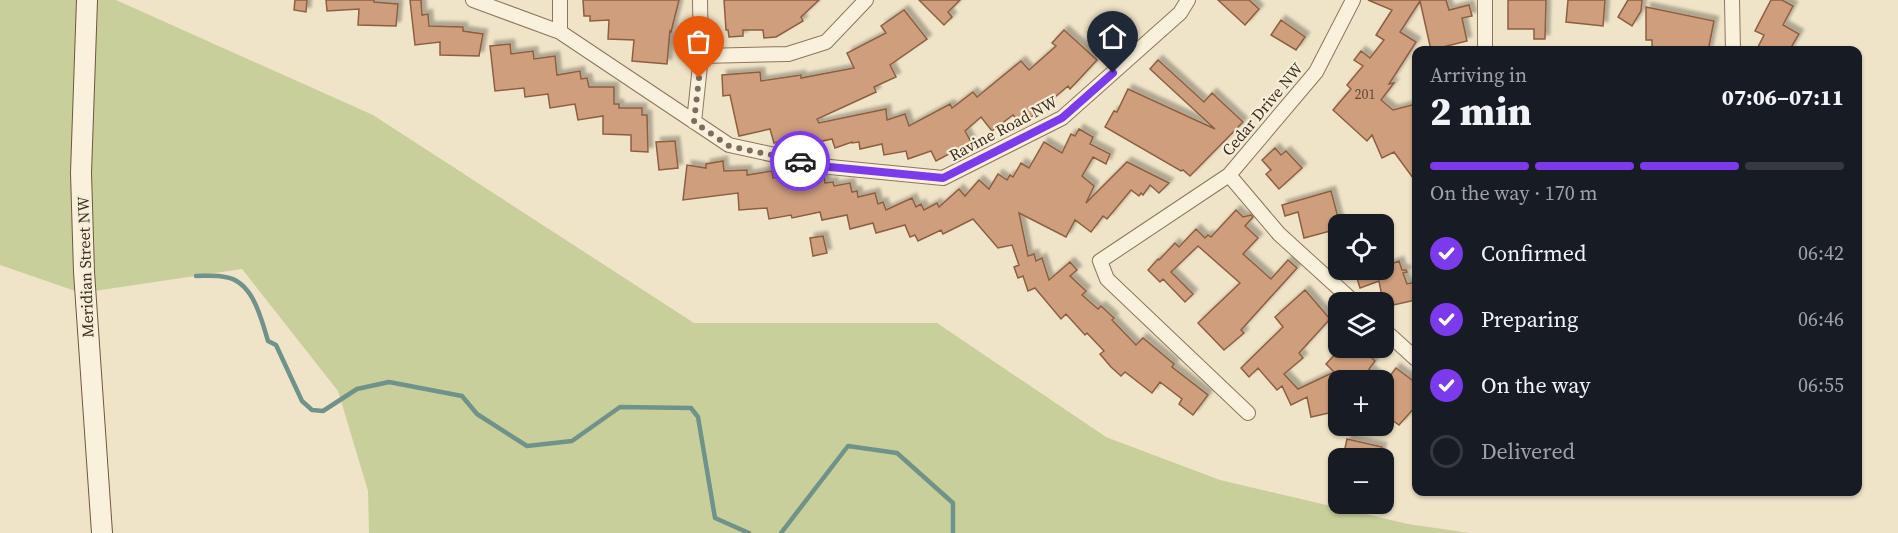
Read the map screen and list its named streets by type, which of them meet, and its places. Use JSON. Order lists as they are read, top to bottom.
{
  "streets": {
    "street": ["Cedar Drive NW", "Ravine Road NW", "Meridian Street NW"]
  },
  "house_numbers": ["201"],
  "page": {
    "heading": ["2 min", "Arriving in", "07:06–07:11"],
    "bar": "On the way · 170 m",
    "map_buttons": ["+", "−"],
    "list": [
      ["Confirmed", "06:42"],
      ["Preparing", "06:46"],
      ["On the way", "06:55"],
      "Delivered"
    ]
  }
}
